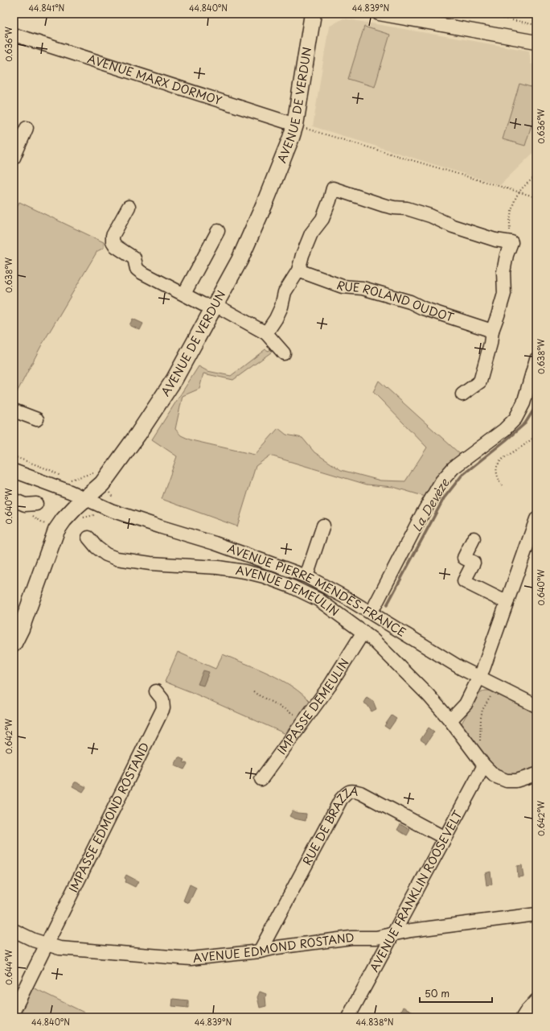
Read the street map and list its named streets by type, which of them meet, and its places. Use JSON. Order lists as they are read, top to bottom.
{
  "streets": {
    "main road": ["AVENUE DE VERDUN"],
    "street": [
      "AVENUE MARX DORMOY",
      "RUE ROLAND OUDOT",
      "AVENUE PIERRE MENDÈS-FRANCE",
      "AVENUE DEMEULIN",
      "IMPASSE DEMEULIN",
      "IMPASSE EDMOND ROSTAND",
      "RUE DE BRAZZA",
      "AVENUE FRANKLIN ROOSEVELT",
      "AVENUE EDMOND ROSTAND"
    ]
  },
  "crossings": [
    ["AVENUE MARX DORMOY", "AVENUE DE VERDUN"],
    ["AVENUE DE VERDUN", "AVENUE PIERRE MENDÈS-FRANCE"],
    ["AVENUE DEMEULIN", "IMPASSE DEMEULIN"],
    ["AVENUE DEMEULIN", "AVENUE FRANKLIN ROOSEVELT"],
    ["IMPASSE EDMOND ROSTAND", "AVENUE EDMOND ROSTAND"],
    ["RUE DE BRAZZA", "AVENUE FRANKLIN ROOSEVELT"],
    ["RUE DE BRAZZA", "AVENUE EDMOND ROSTAND"],
    ["AVENUE FRANKLIN ROOSEVELT", "AVENUE EDMOND ROSTAND"]
  ],
  "water": ["La Devèze"],
  "scale_bar": "50 m",
  "coordinates": [
    "44.841°N",
    "44.840°N",
    "44.839°N",
    "0.636°W",
    "0.638°W",
    "0.640°W",
    "0.642°W",
    "0.644°W",
    "44.838°N"
  ]
}
